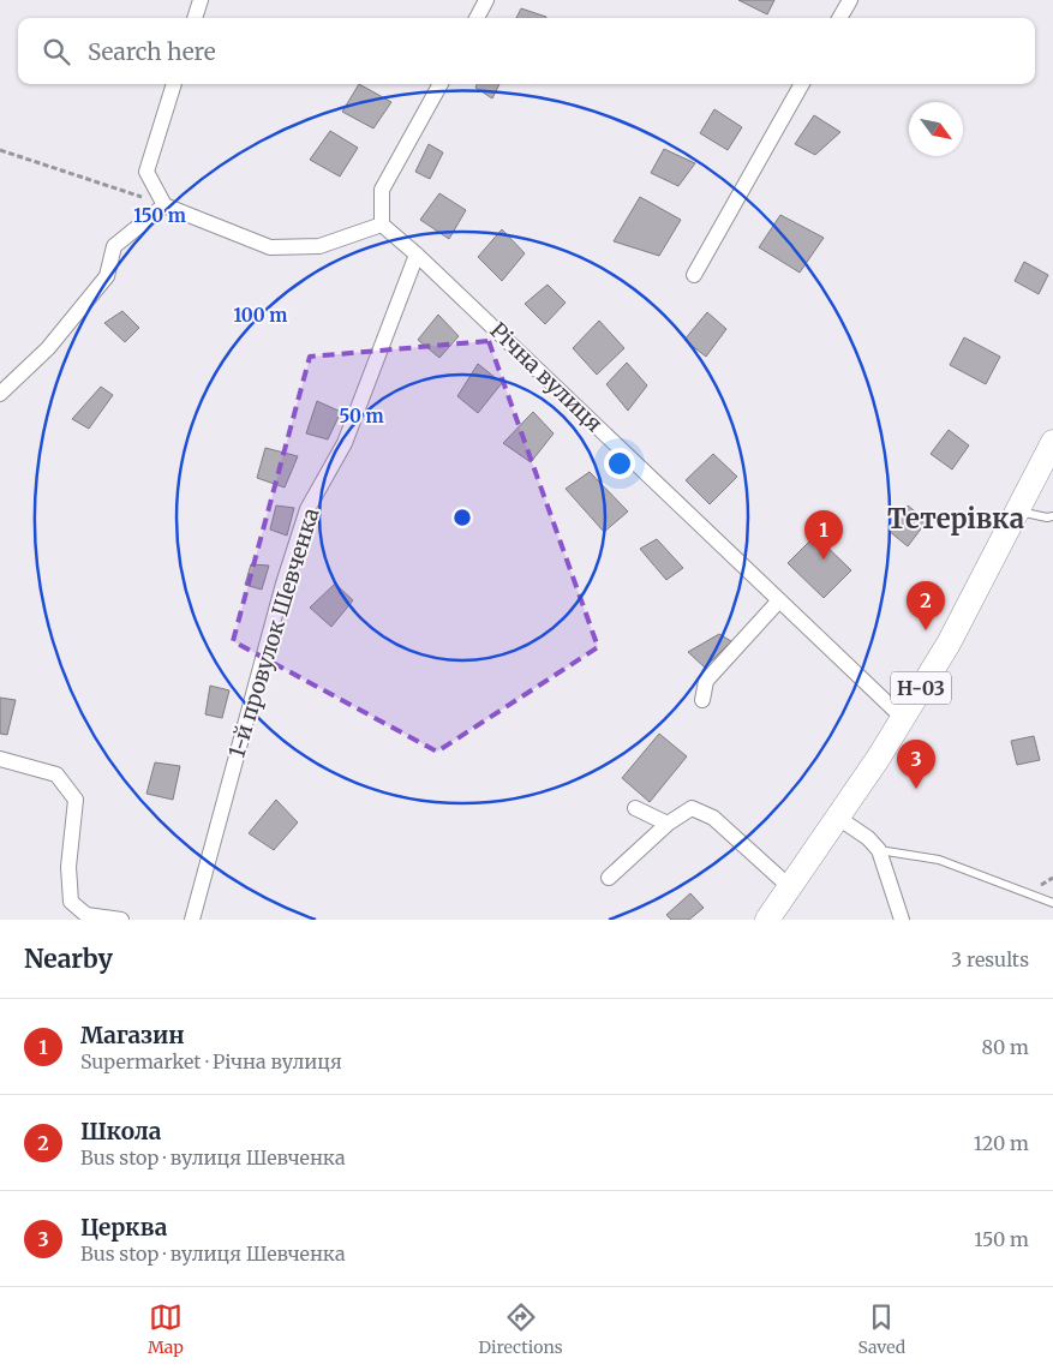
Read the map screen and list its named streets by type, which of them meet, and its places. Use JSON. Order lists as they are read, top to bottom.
{
  "streets": {
    "main road": ["Н-03"],
    "street": ["Річна вулиця", "1-й провулок Шевченка"]
  },
  "crossings": [
    ["Річна вулиця", "1-й провулок Шевченка"],
    ["Річна вулиця", "Н-03"]
  ],
  "districts": ["Тетерівка"],
  "north": "bottom right",
  "page": {
    "search": "Search here",
    "pins": ["1", "2", "3"],
    "heading": ["Nearby", "3 results"],
    "list": [
      {
        "mark": "1",
        "name": "Магазин",
        "note": "Supermarket · Річна вулиця",
        "value": "80 m"
      },
      {
        "mark": "2",
        "name": "Школа",
        "note": "Bus stop · вулиця Шевченка",
        "value": "120 m"
      },
      {
        "mark": "3",
        "name": "Церква",
        "note": "Bus stop · вулиця Шевченка",
        "value": "150 m"
      }
    ],
    "nav": ["Map", "Directions", "Saved"]
  },
  "rings": ["150 m", "100 m", "50 m"]
}
